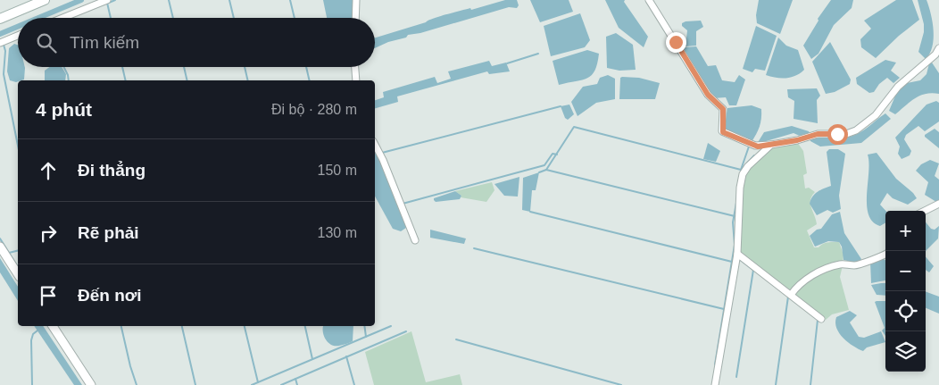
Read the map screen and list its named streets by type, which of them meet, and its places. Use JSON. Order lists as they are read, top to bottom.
{
  "page": {
    "search": "Tìm kiếm",
    "heading": ["4 phút", "Đi bộ · 280 m"],
    "list": [
      ["Đi thẳng", "150 m"],
      ["Rẽ phải", "130 m"],
      "Đến nơi"
    ],
    "map_buttons": ["+", "−"]
  }
}
